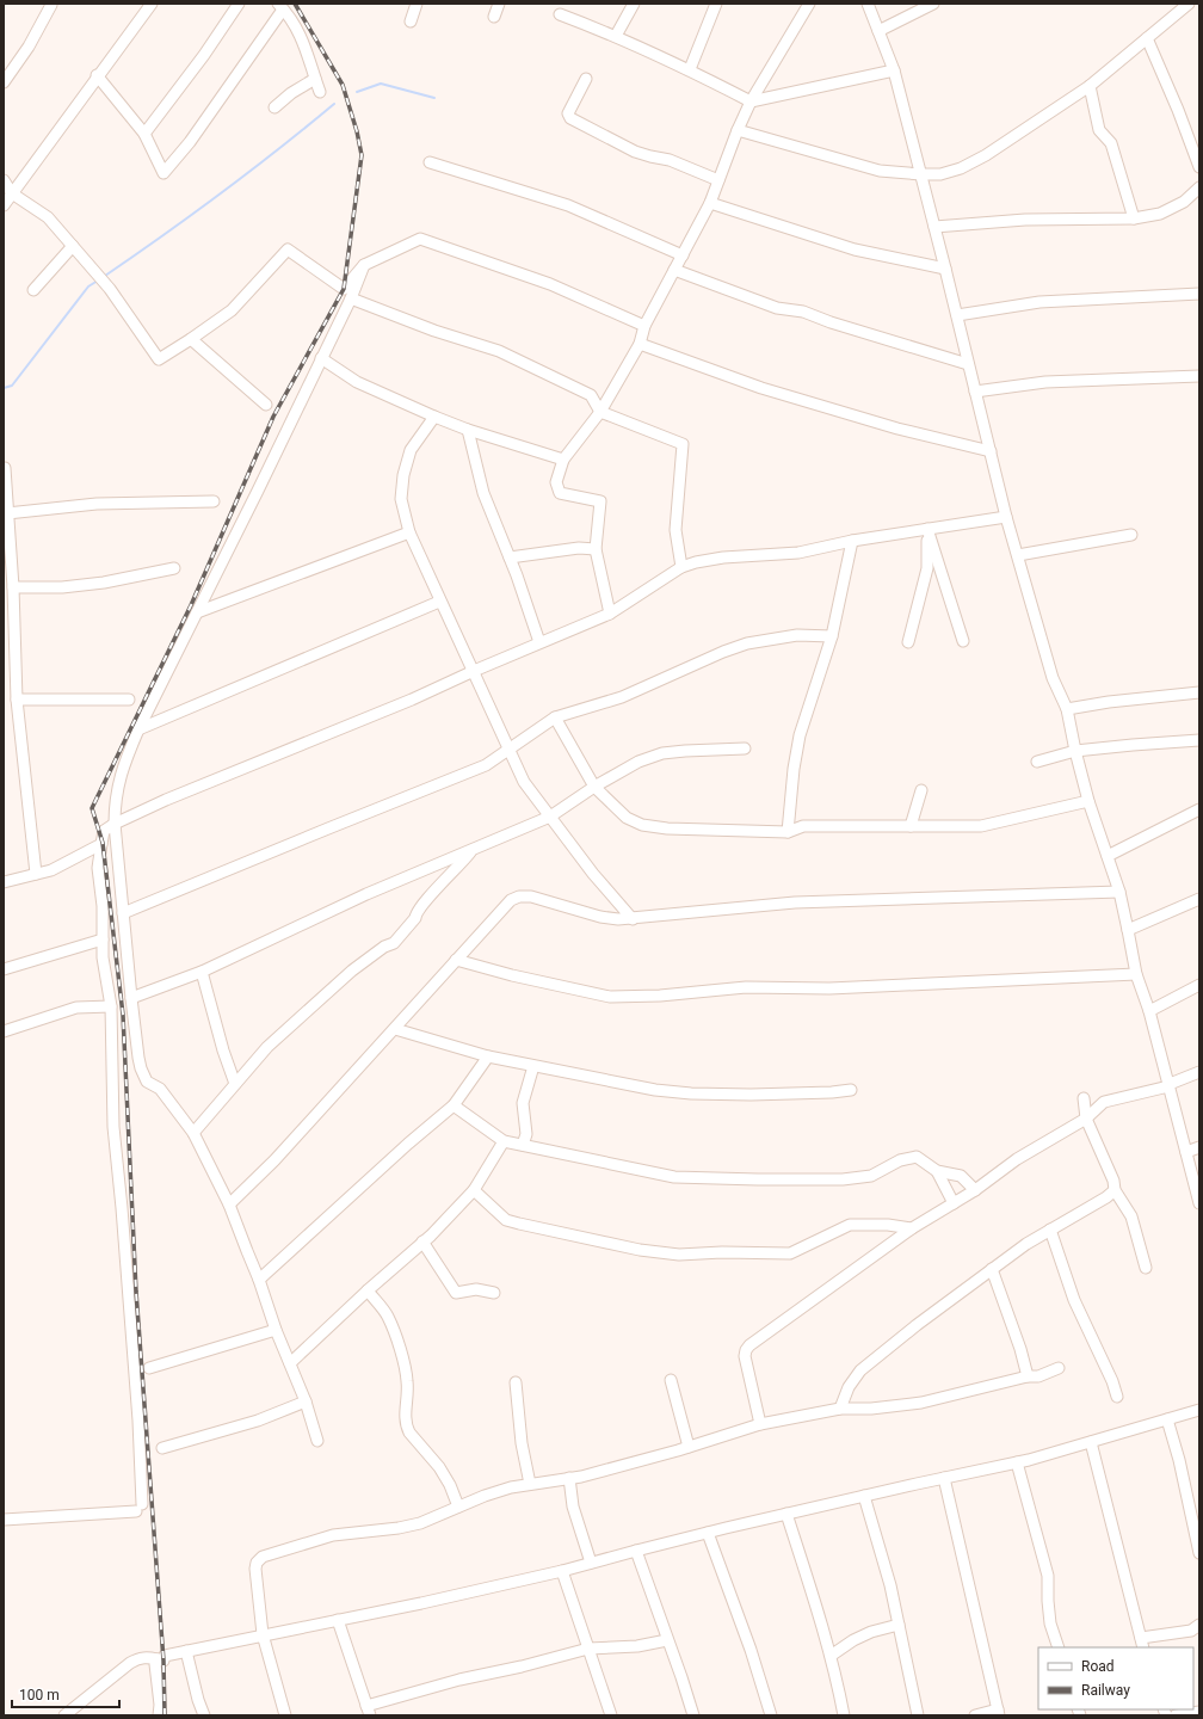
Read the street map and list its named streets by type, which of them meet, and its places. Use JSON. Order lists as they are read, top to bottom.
{
  "legend": ["Road", "Railway"],
  "scale_bar": "100 m"
}
